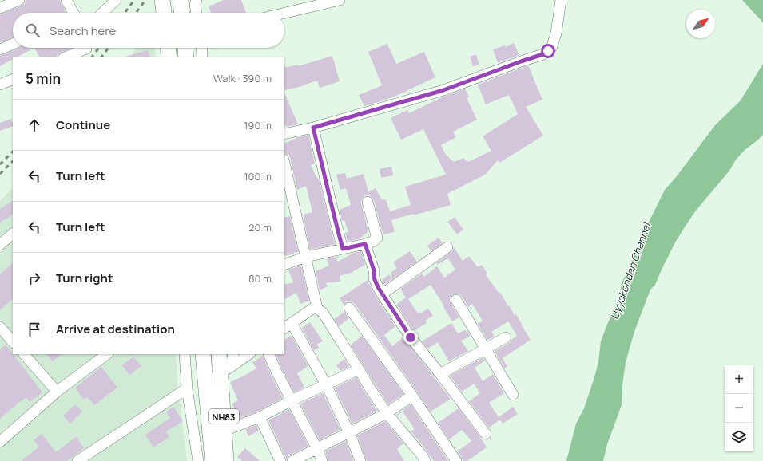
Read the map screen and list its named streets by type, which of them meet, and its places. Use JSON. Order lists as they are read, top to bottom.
{
  "streets": {
    "highway": ["NH83"]
  },
  "water": ["Uyyakondan Channel"],
  "north": "top right",
  "page": {
    "search": "Search here",
    "heading": ["5 min", "Walk · 390 m"],
    "list": [
      ["Continue", "190 m"],
      ["Turn left", "100 m"],
      ["Turn left", "20 m"],
      ["Turn right", "80 m"],
      "Arrive at destination"
    ],
    "map_buttons": ["+", "−"]
  }
}
